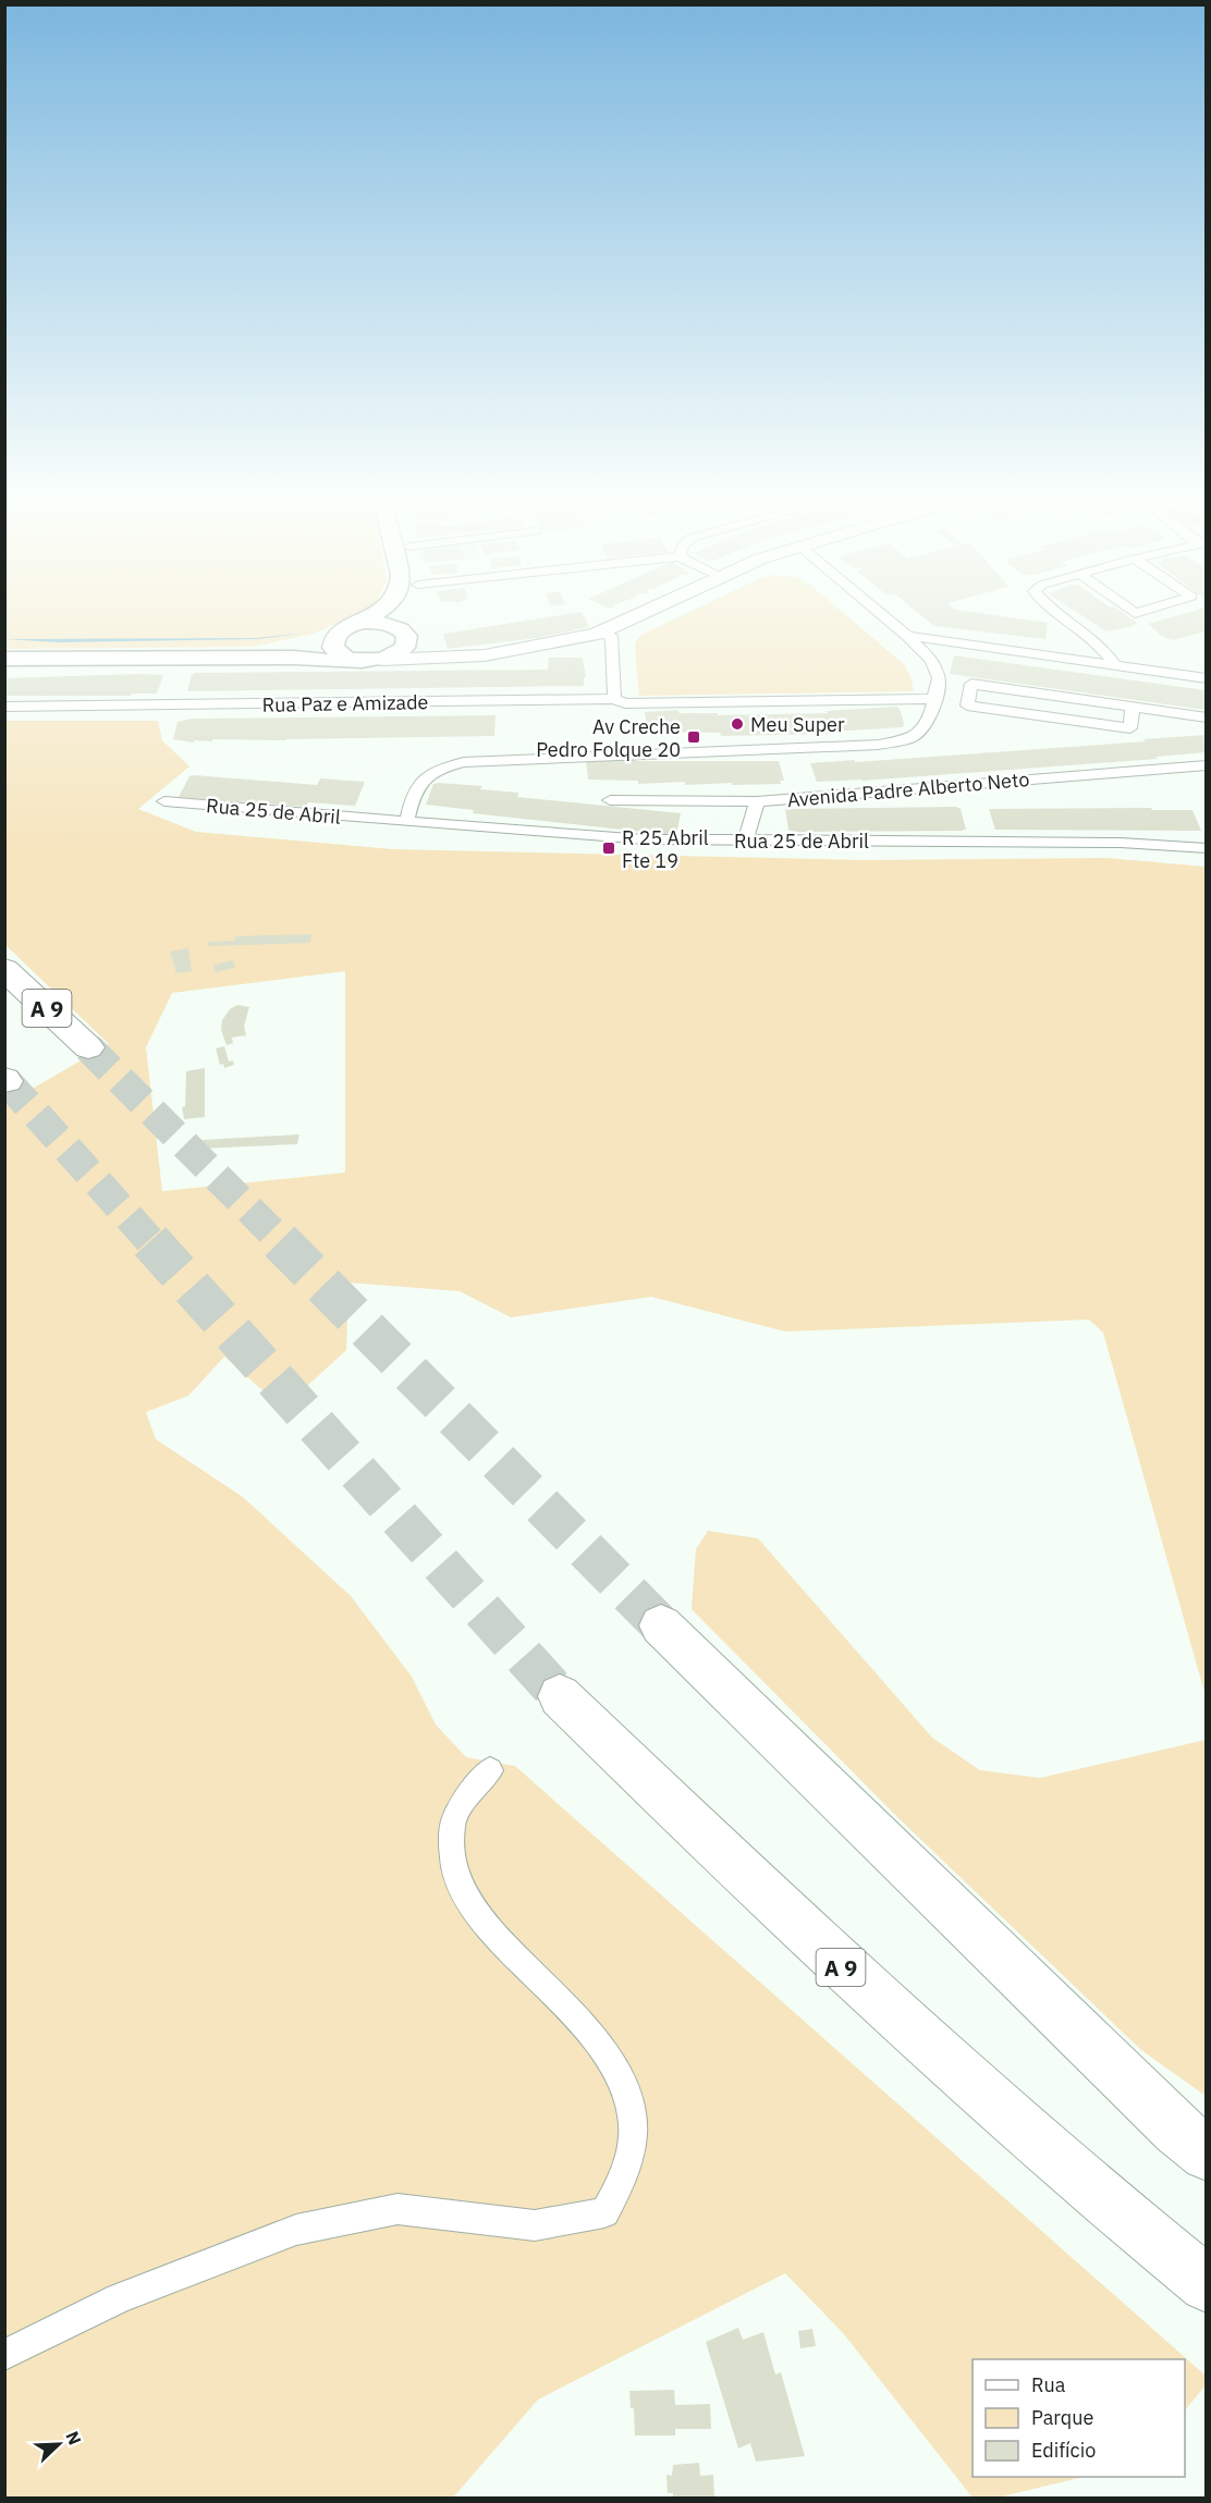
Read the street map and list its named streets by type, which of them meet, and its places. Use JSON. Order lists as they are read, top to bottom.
{
  "streets": {
    "highway": ["A 9"],
    "street": ["Rua Paz e Amizade", "Avenida Padre Alberto Neto", "Rua 25 de Abril"]
  },
  "places": {
    "other": ["Meu Super"],
    "transit": ["Av Creche Pedro Folque 20", "R 25 Abril Fte 19"]
  },
  "legend": ["Rua", "Parque", "Edifício"],
  "north": "top right"
}
